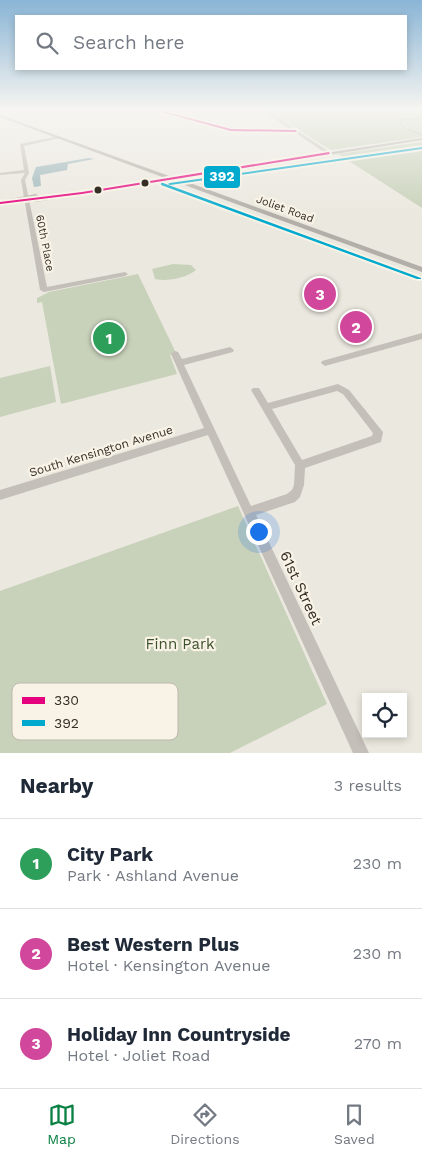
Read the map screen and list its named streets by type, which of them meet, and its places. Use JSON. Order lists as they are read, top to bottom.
{
  "streets": {
    "main road": ["Joliet Road"],
    "street": ["60th Place", "South Kensington Avenue", "61st Street"]
  },
  "crossings": [
    ["South Kensington Avenue", "61st Street"]
  ],
  "parks": ["Finn Park"],
  "lines": ["transit line 392", "transit line 330"],
  "legend": ["330", "392"],
  "page": {
    "search": "Search here",
    "pins": ["3", "2", "1"],
    "heading": ["Nearby", "3 results"],
    "list": [
      {
        "mark": "1",
        "name": "City Park",
        "note": "Park · Ashland Avenue",
        "value": "230 m"
      },
      {
        "mark": "2",
        "name": "Best Western Plus",
        "note": "Hotel · Kensington Avenue",
        "value": "230 m"
      },
      {
        "mark": "3",
        "name": "Holiday Inn Countryside",
        "note": "Hotel · Joliet Road",
        "value": "270 m"
      }
    ],
    "nav": ["Map", "Directions", "Saved"]
  }
}
